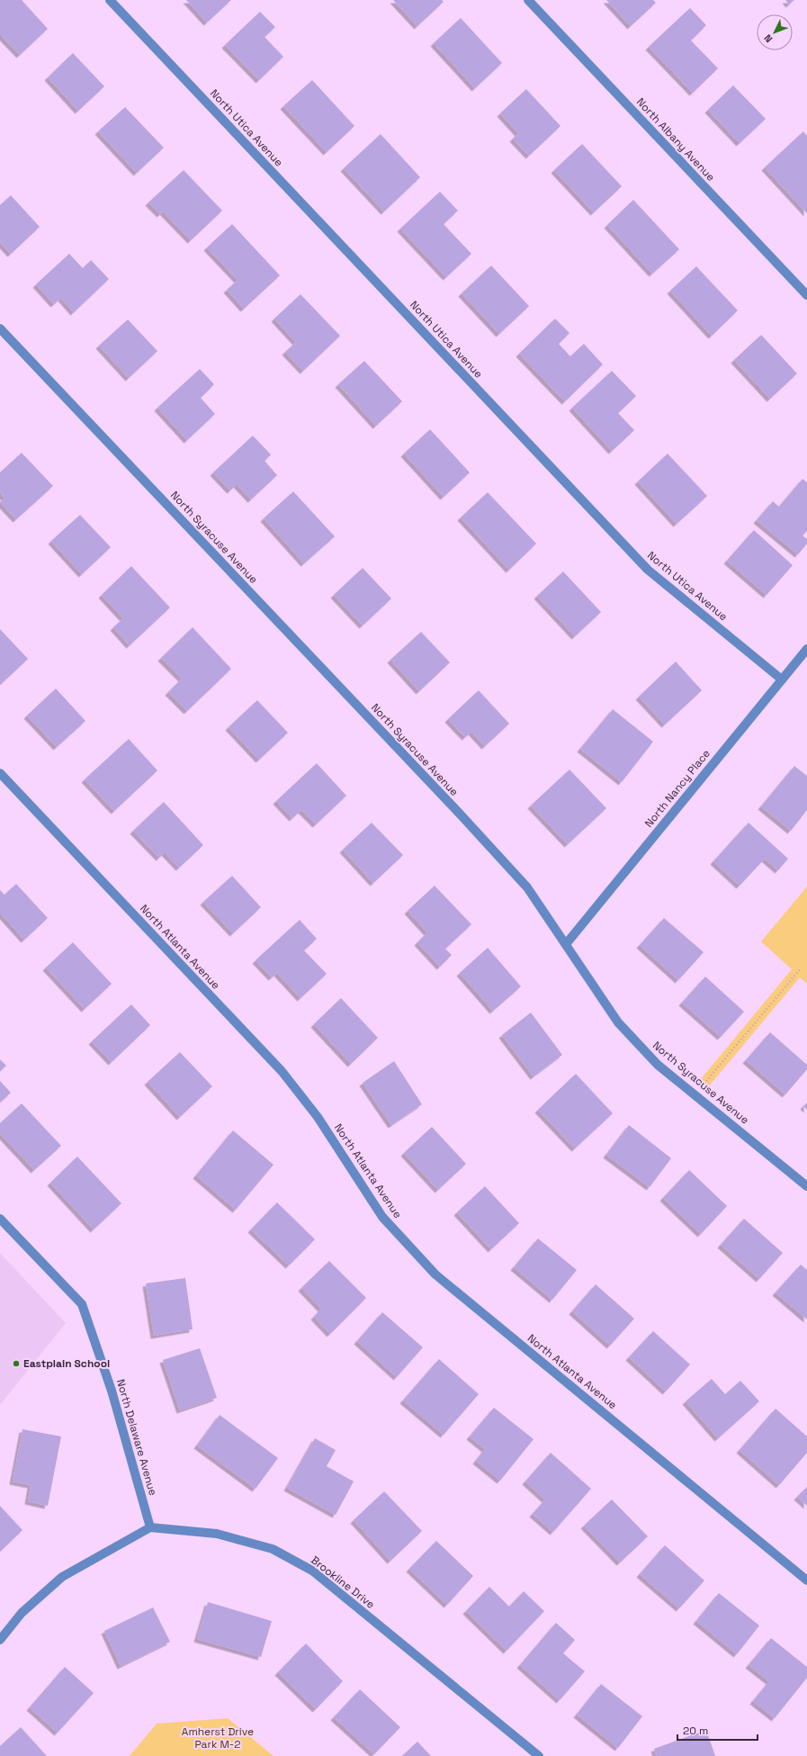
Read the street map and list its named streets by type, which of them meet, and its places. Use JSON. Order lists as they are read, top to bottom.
{
  "streets": {
    "street": [
      "North Utica Avenue",
      "North Albany Avenue",
      "North Syracuse Avenue",
      "North Nancy Place",
      "North Atlanta Avenue",
      "North Delaware Avenue",
      "Brookline Drive"
    ]
  },
  "crossings": [
    ["North Utica Avenue", "North Nancy Place"],
    ["North Syracuse Avenue", "North Nancy Place"],
    ["North Delaware Avenue", "Brookline Drive"]
  ],
  "parks": ["Amherst Drive Park M-2"],
  "places": ["Eastplain School"],
  "scale_bar": "20 m",
  "north": "bottom left"
}
